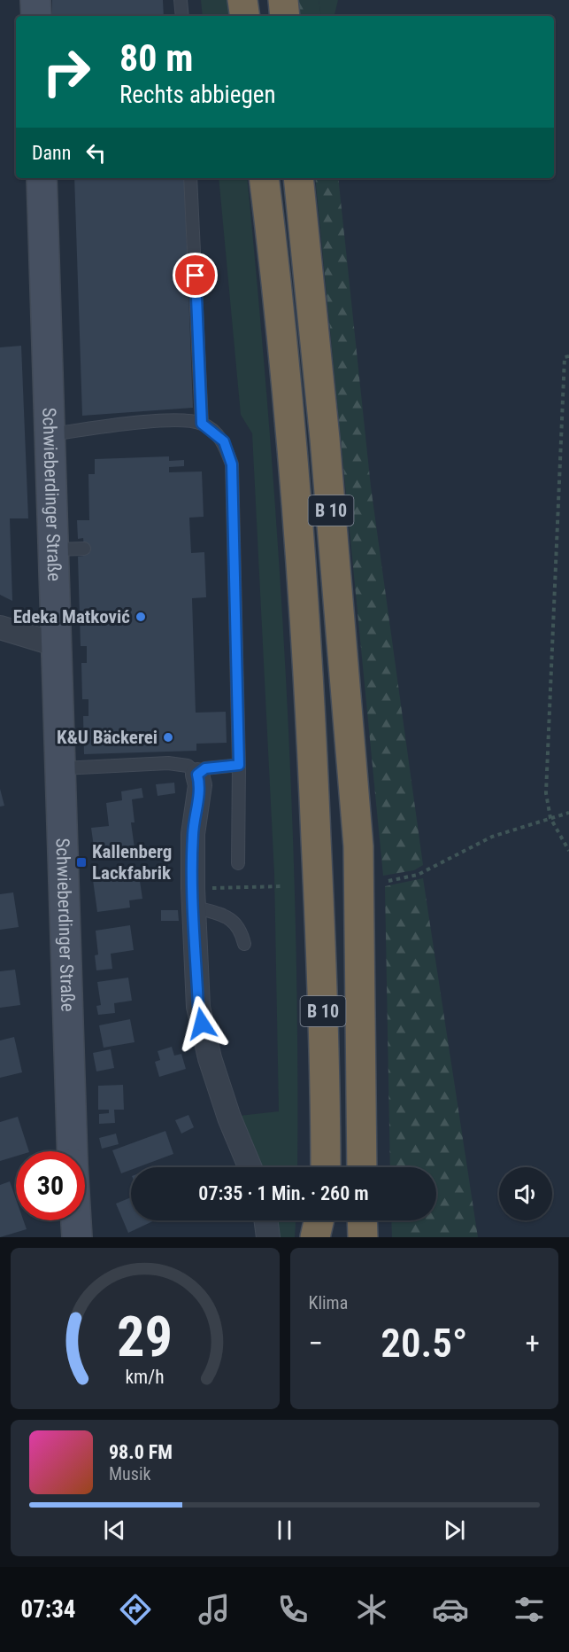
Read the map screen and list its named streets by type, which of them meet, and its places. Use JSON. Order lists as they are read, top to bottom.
{
  "streets": {
    "highway": ["B 10"],
    "street": ["Schwieberdinger Straße"]
  },
  "places": {
    "other": ["Edeka Matković", "K&U Bäckerei"],
    "transit": ["Kallenberg Lackfabrik"]
  },
  "page": {
    "turn": ["80 m", "Rechts abbiegen"],
    "then": "Dann",
    "limit": "30",
    "trip": "07:35 · 1 Min. · 260 m",
    "tile": "Klima",
    "heat": ["−", "20.5°", "+"],
    "song": ["98.0 FM", "Musik"],
    "tabs": "07:34",
    "gauge": ["29", "km/h"]
  }
}
